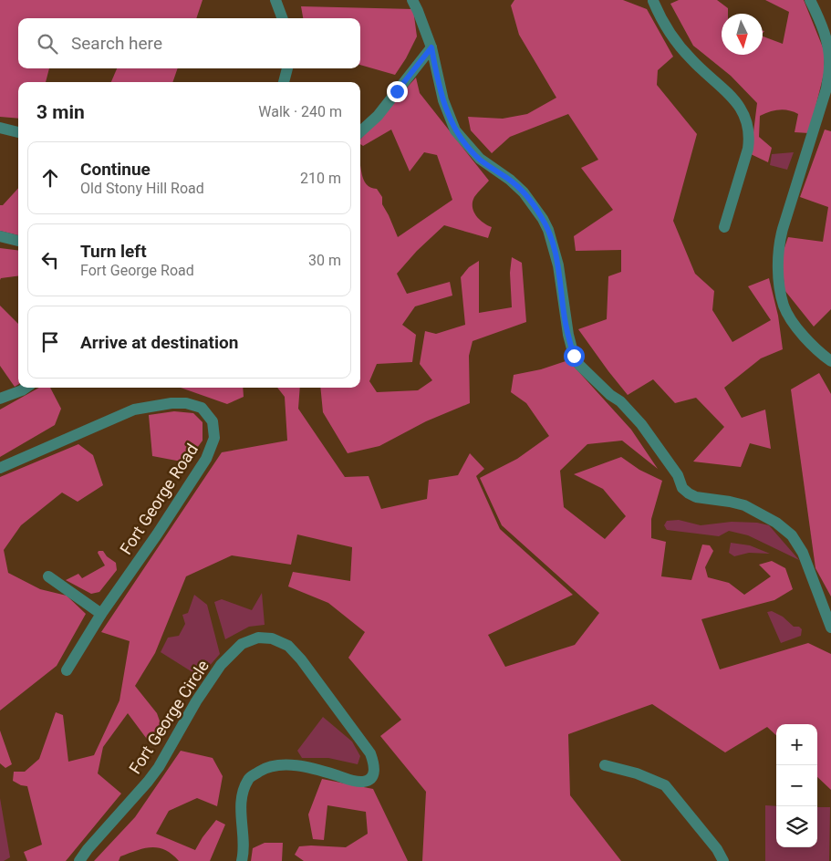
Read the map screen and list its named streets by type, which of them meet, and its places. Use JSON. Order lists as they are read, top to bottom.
{
  "streets": {
    "street": ["Fort George Road", "Fort George Circle"]
  },
  "north": "bottom",
  "page": {
    "search": "Search here",
    "heading": ["3 min", "Walk · 240 m"],
    "list": [
      ["Continue", "Old Stony Hill Road", "210 m"],
      ["Turn left", "Fort George Road", "30 m"],
      "Arrive at destination"
    ],
    "map_buttons": ["+", "−"]
  }
}
